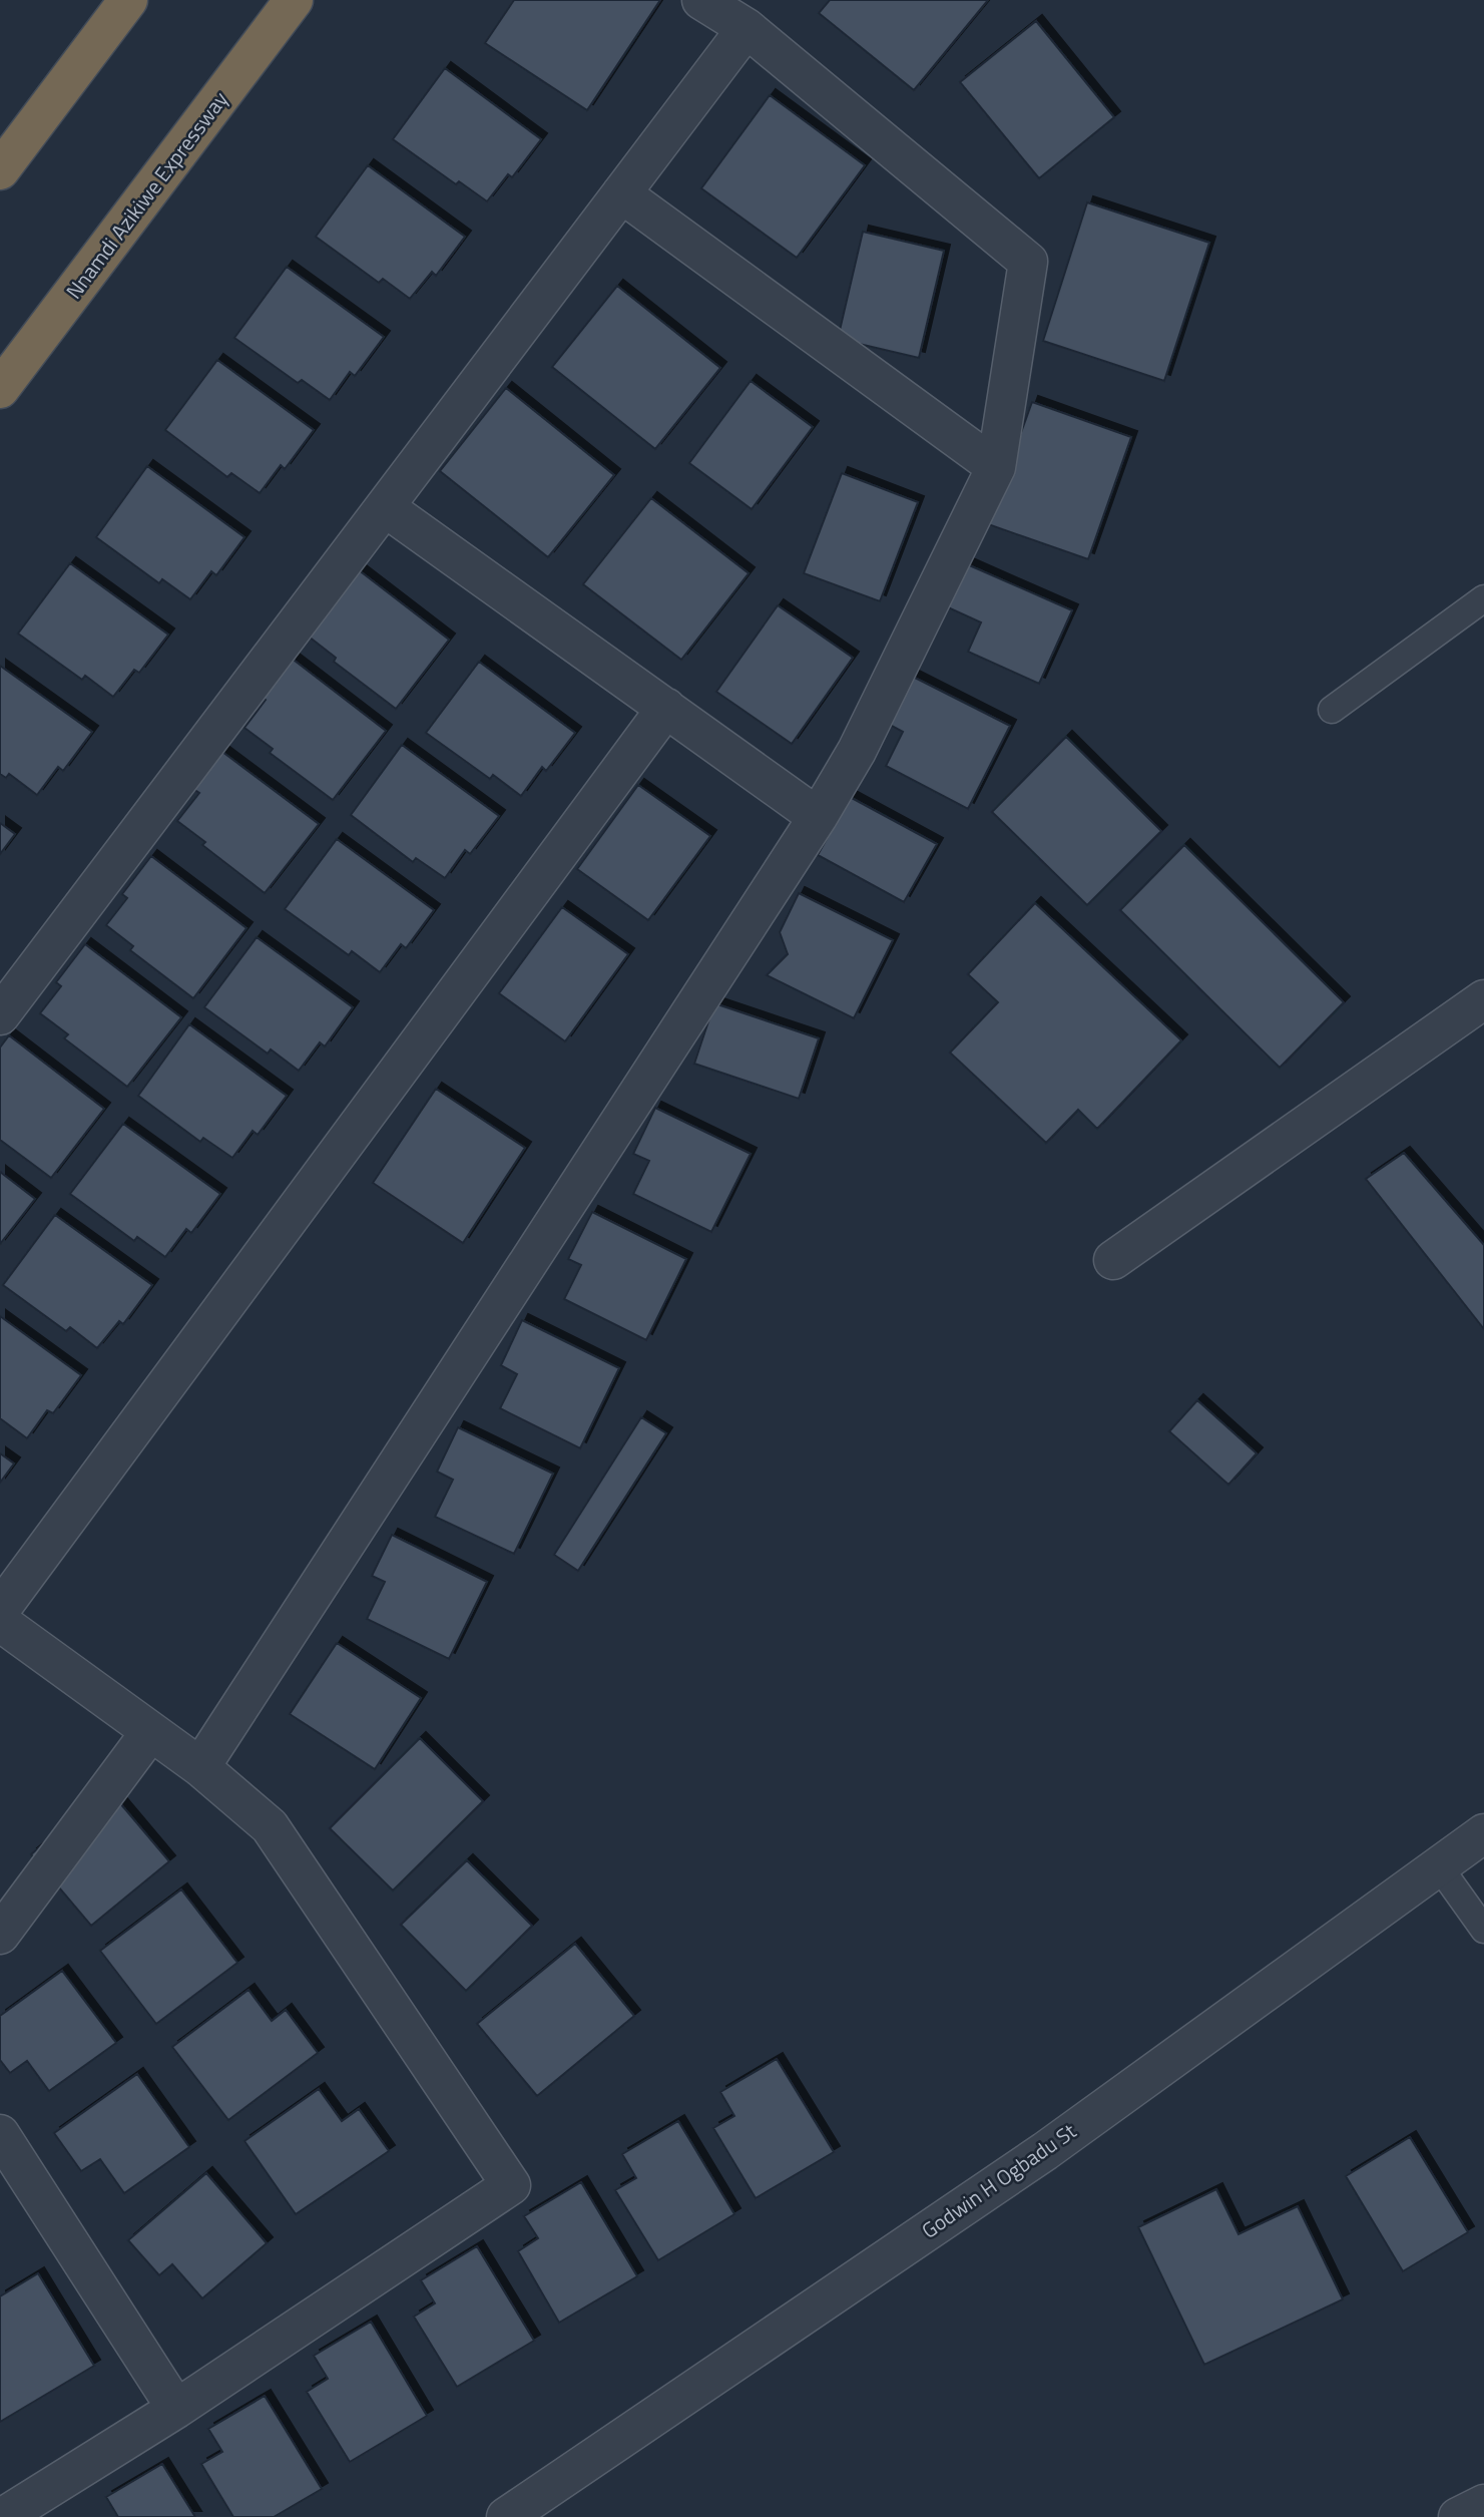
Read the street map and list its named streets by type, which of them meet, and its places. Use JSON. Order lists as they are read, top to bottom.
{
  "streets": {
    "highway": ["Nnamdi Azikiwe Expressway"],
    "street": ["Godwin H Ogbadu St"]
  }
}
